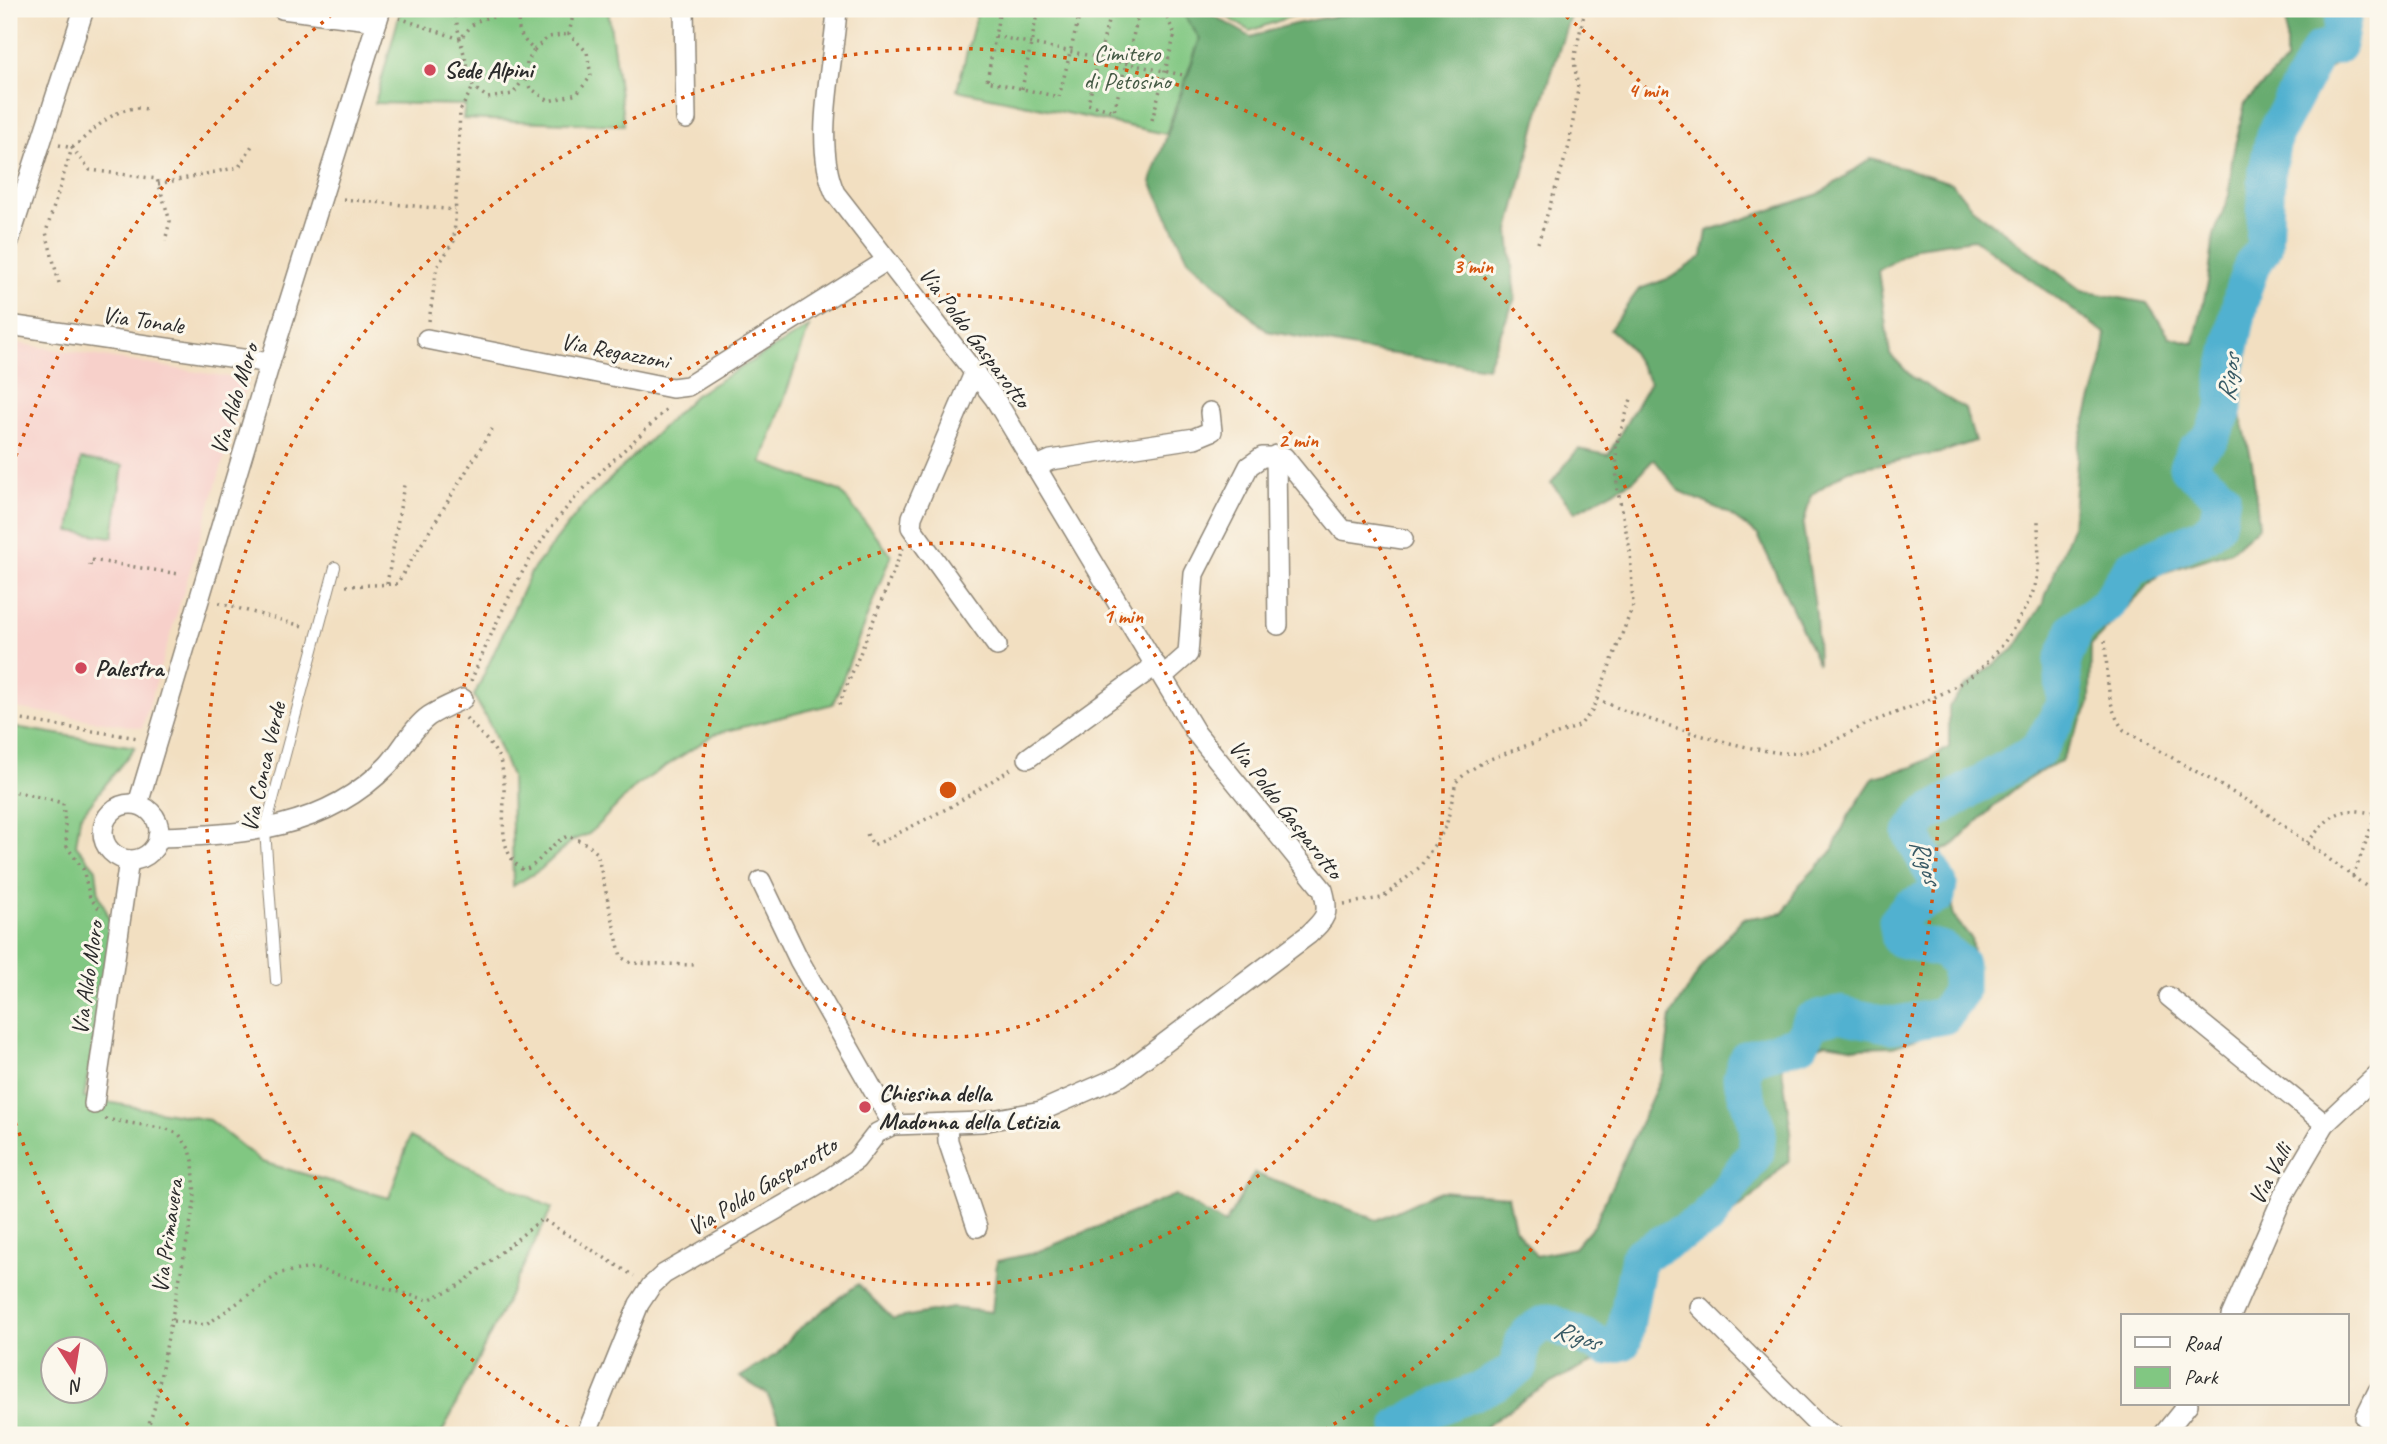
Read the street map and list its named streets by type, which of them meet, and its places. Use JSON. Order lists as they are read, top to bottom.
{
  "streets": {
    "street": [
      "Via Tonale",
      "Via Poldo Gasparotto",
      "Via Regazzoni",
      "Via Aldo Moro",
      "Via Valli"
    ],
    "lane": ["Via Conca Verde"],
    "path": ["Via Primavera"]
  },
  "crossings": [
    ["Via Tonale", "Via Aldo Moro"],
    ["Via Poldo Gasparotto", "Via Regazzoni"],
    ["Via Aldo Moro", "Via Primavera"]
  ],
  "water": ["Rigos"],
  "parks": ["Cimitero di Petosino"],
  "places": ["Sede Alpini", "Palestra", "Chiesina della Madonna della Letizia"],
  "legend": ["Road", "Park"],
  "north": "bottom",
  "rings": [
    "4 min",
    "3 min",
    "2 min",
    "1 min"
  ]
}
